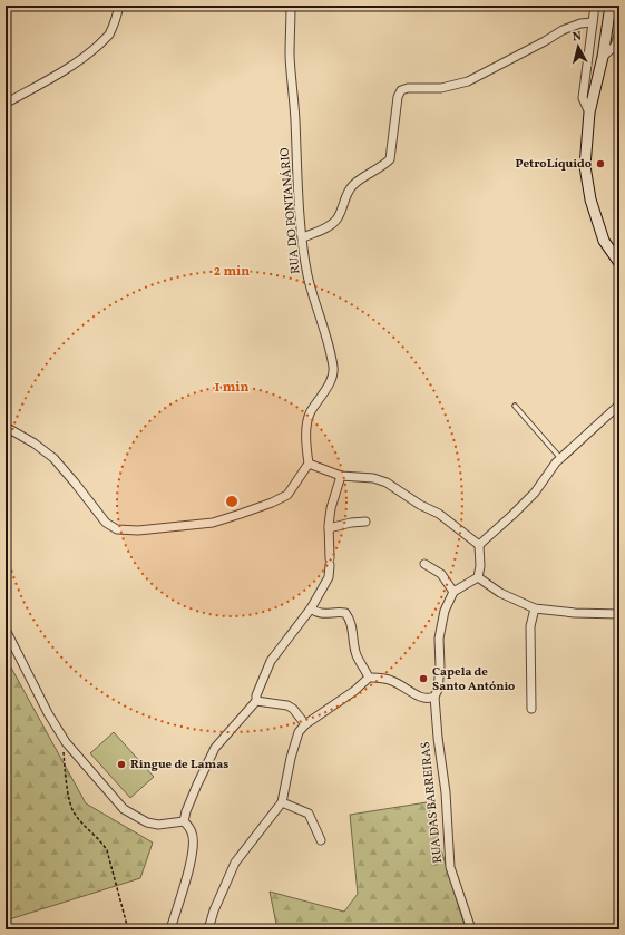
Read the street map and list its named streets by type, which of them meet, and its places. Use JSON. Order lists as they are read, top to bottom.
{
  "streets": {
    "street": ["RUA DO FONTANÁRIO", "RUA DAS BARREIRAS"]
  },
  "places": ["PetroLíquido", "Capela de Santo António", "Ringue de Lamas"],
  "north": "top",
  "rings": ["2 min", "1 min"]
}
